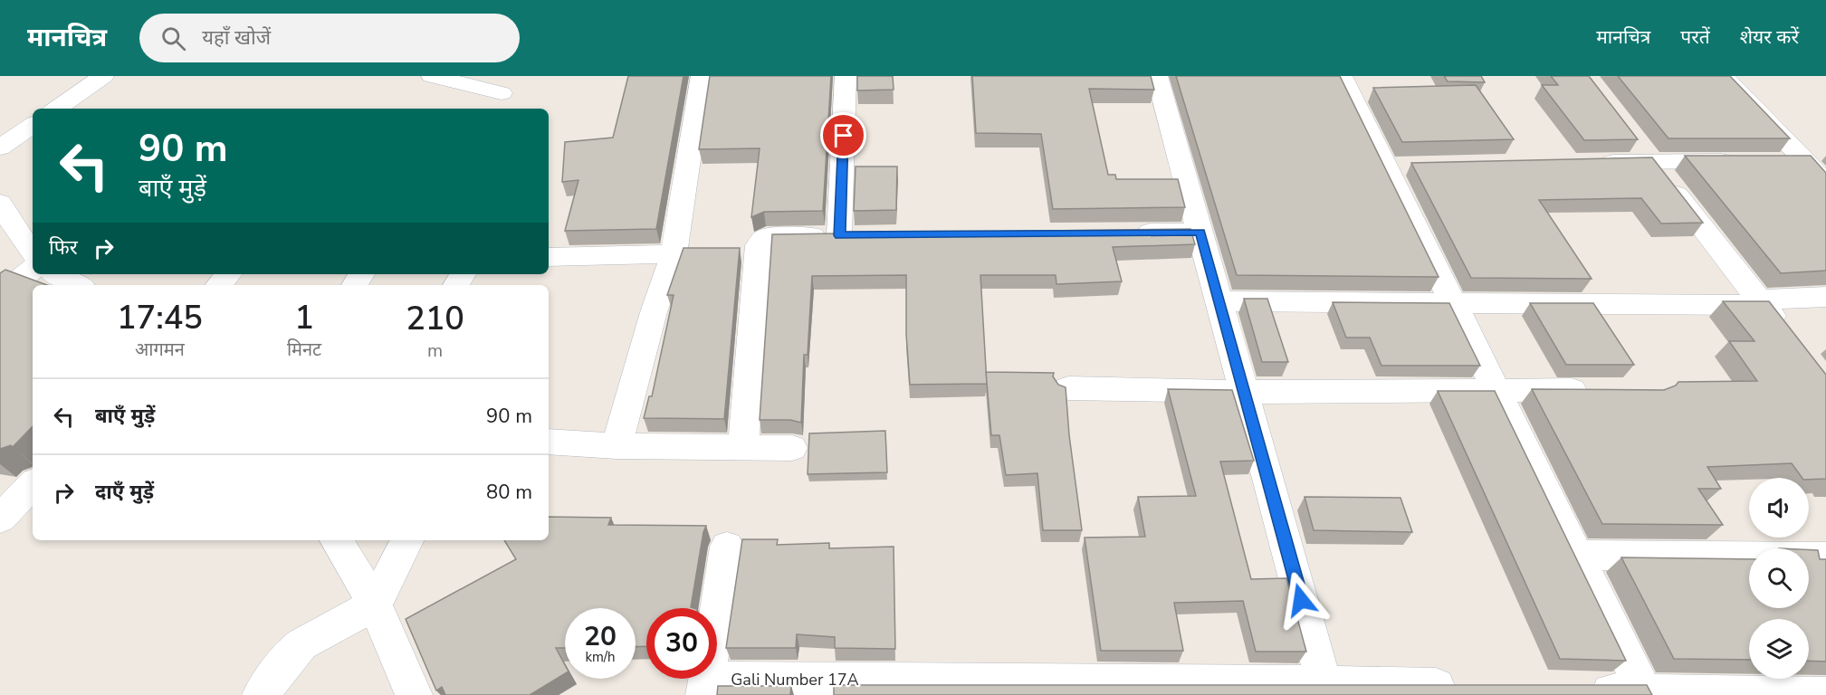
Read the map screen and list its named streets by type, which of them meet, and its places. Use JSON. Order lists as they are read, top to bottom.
{
  "streets": {
    "street": ["Gali Number 17A"]
  },
  "page": {
    "header": "मानचित्र",
    "search": "यहाँ खोजें",
    "nav": ["मानचित्र", "परतें", "शेयर करें"],
    "turn": ["90 m", "बाएँ मुड़ें"],
    "then": "फिर",
    "eta": [
      "17:45",
      "आगमन",
      "1",
      "मिनट",
      "210",
      "m"
    ],
    "list": [
      {
        "name": "बाएँ मुड़ें",
        "value": "90 m"
      },
      {
        "name": "दाएँ मुड़ें",
        "value": "80 m"
      }
    ],
    "speed": "20 km/h",
    "limit": "30"
  }
}
